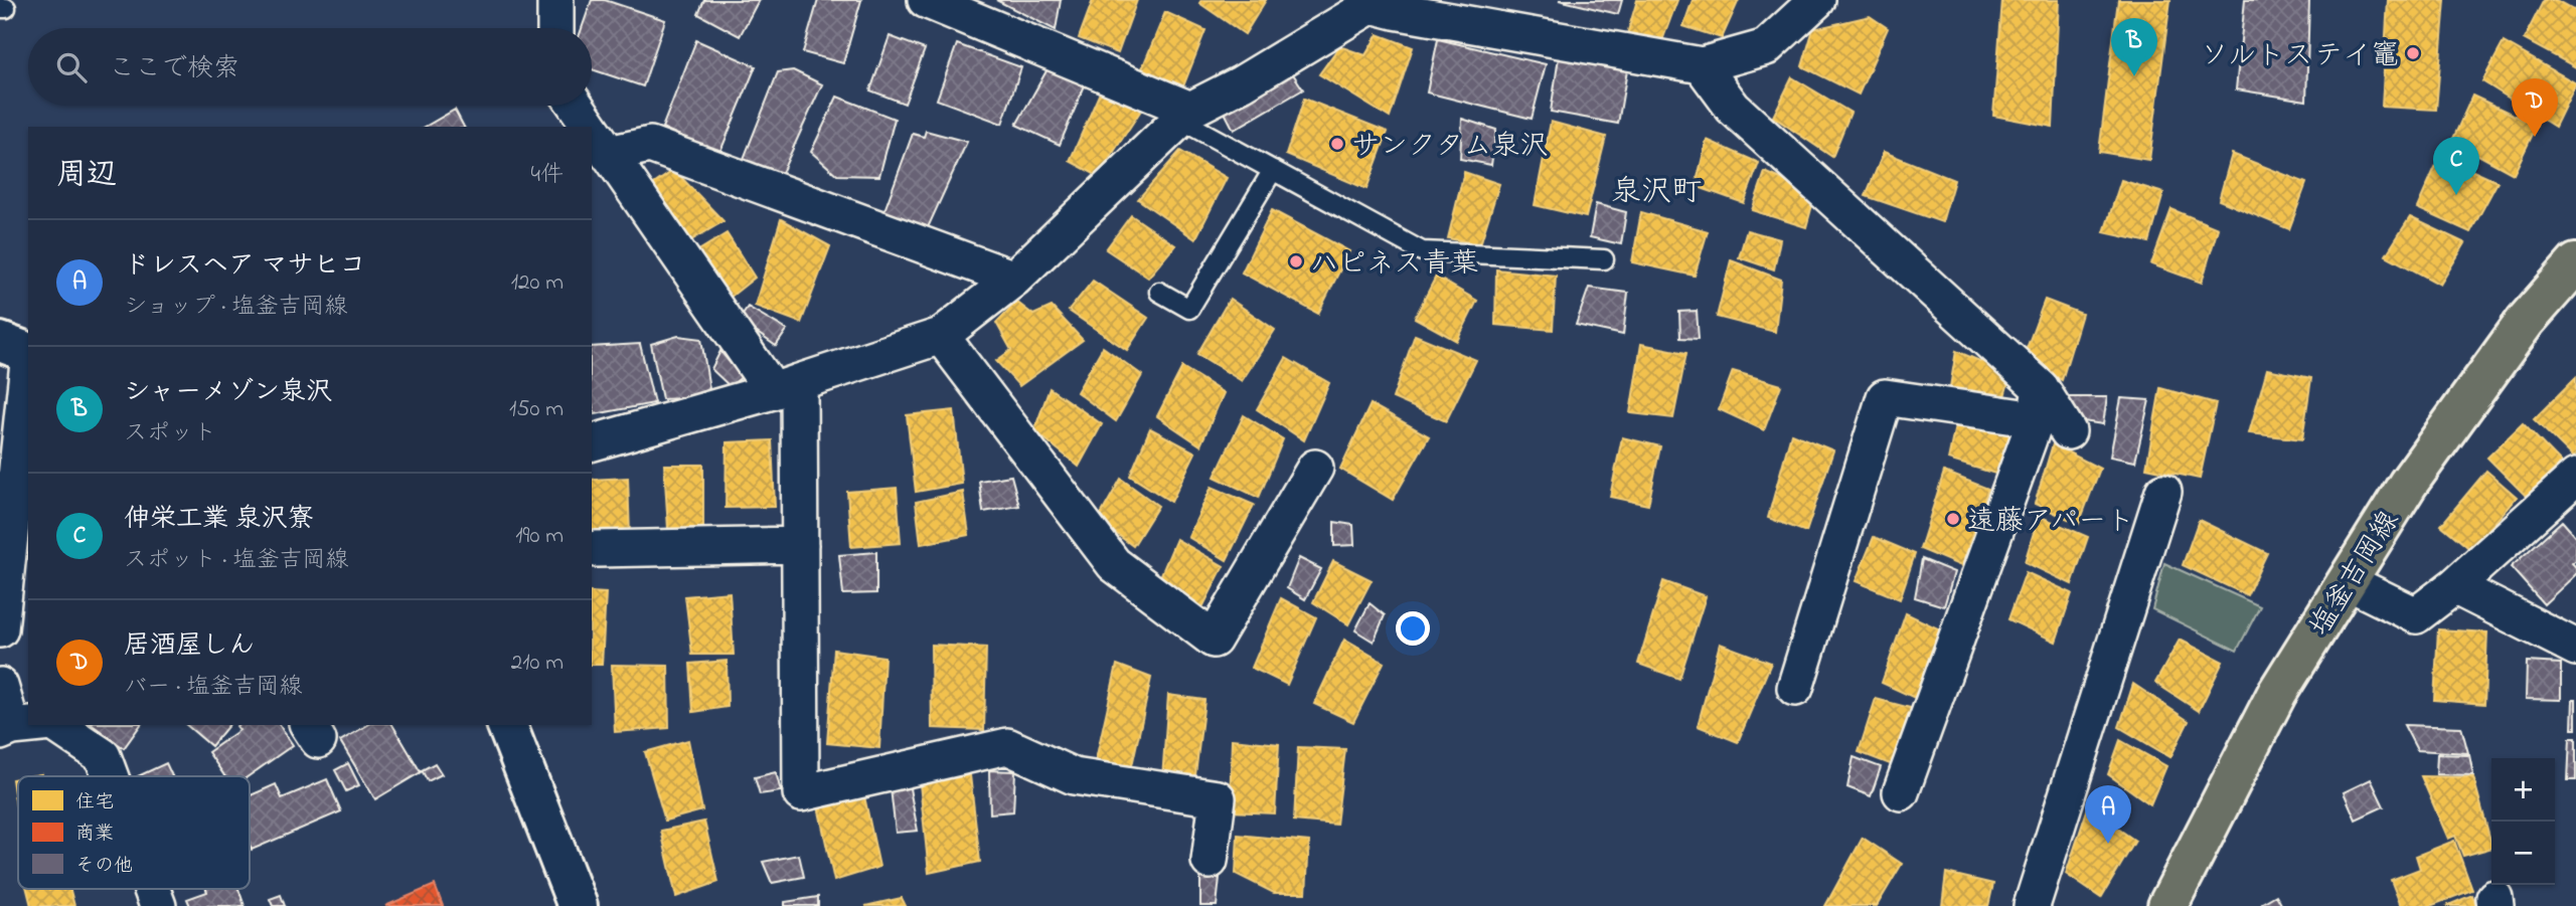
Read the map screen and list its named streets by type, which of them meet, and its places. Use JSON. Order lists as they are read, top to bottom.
{
  "streets": {
    "main road": ["塩釜吉岡線"]
  },
  "districts": ["泉沢町"],
  "places": [
    "ソルトステイ竈",
    "サンクタム泉沢",
    "ハピネス青葉",
    "遠藤アパート"
  ],
  "legend": ["住宅", "商業", "その他"],
  "page": {
    "pins": [
      "B",
      "D",
      "C",
      "A"
    ],
    "search": "ここで検索",
    "heading": ["周辺", "4件"],
    "list": [
      {
        "mark": "A",
        "name": "ドレスヘア マサヒコ",
        "note": "ショップ · 塩釜吉岡線",
        "value": "120 m"
      },
      {
        "mark": "B",
        "name": "シャーメゾン泉沢",
        "note": "スポット",
        "value": "150 m"
      },
      {
        "mark": "C",
        "name": "伸栄工業 泉沢寮",
        "note": "スポット · 塩釜吉岡線",
        "value": "190 m"
      },
      {
        "mark": "D",
        "name": "居酒屋しん",
        "note": "バー · 塩釜吉岡線",
        "value": "210 m"
      }
    ],
    "map_buttons": ["+", "−"]
  }
}
